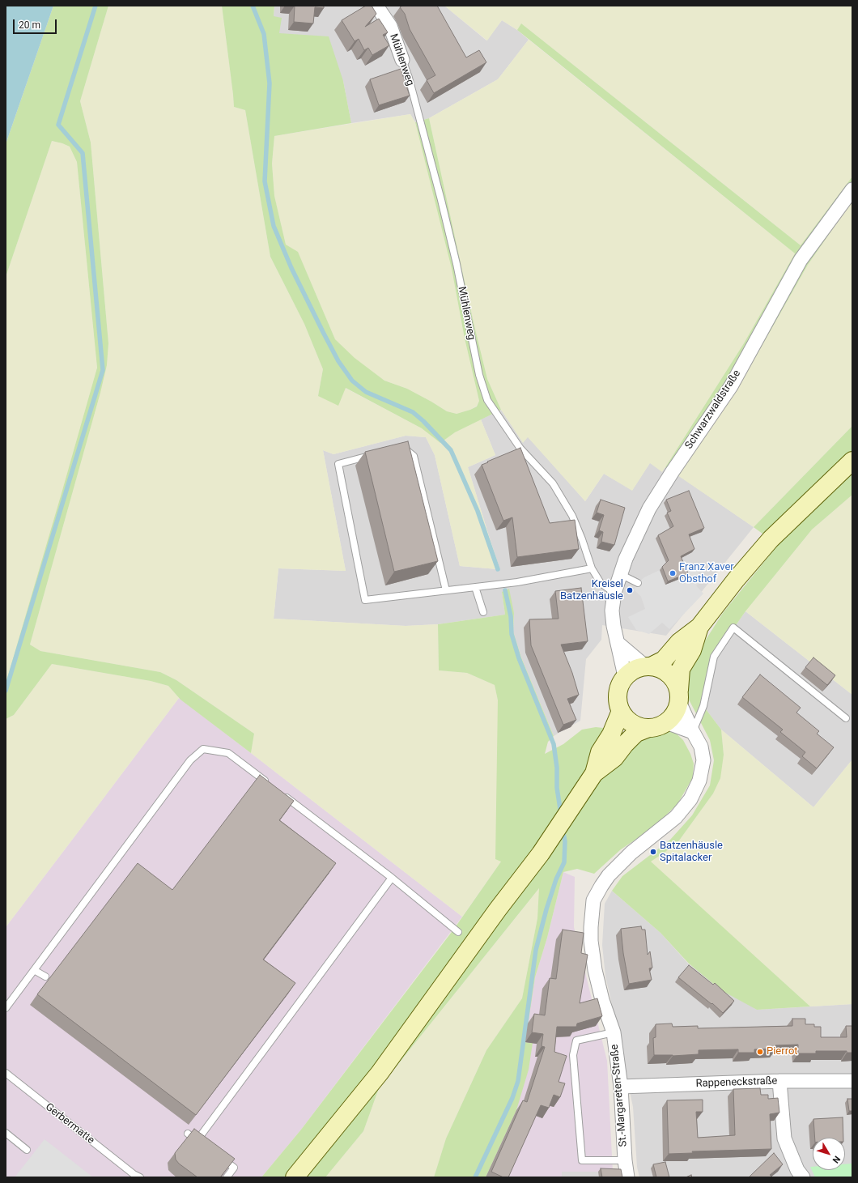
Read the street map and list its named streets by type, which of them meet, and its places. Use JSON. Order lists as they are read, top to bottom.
{
  "streets": {
    "street": [
      "Mühlenweg",
      "Schwarzwaldstraße",
      "Rappeneckstraße",
      "St.-Margareten-Straße"
    ],
    "lane": ["Gerbermatte"]
  },
  "crossings": [
    ["Mühlenweg", "Schwarzwaldstraße"],
    ["Schwarzwaldstraße", "St.-Margareten-Straße"],
    ["Rappeneckstraße", "St.-Margareten-Straße"]
  ],
  "places": [
    "Franz Xaver Obsthof",
    "Kreisel Batzenhäusle",
    "Batzenhäusle Spitalacker",
    "Pierrot"
  ],
  "scale_bar": "20 m",
  "north": "bottom right"
}
